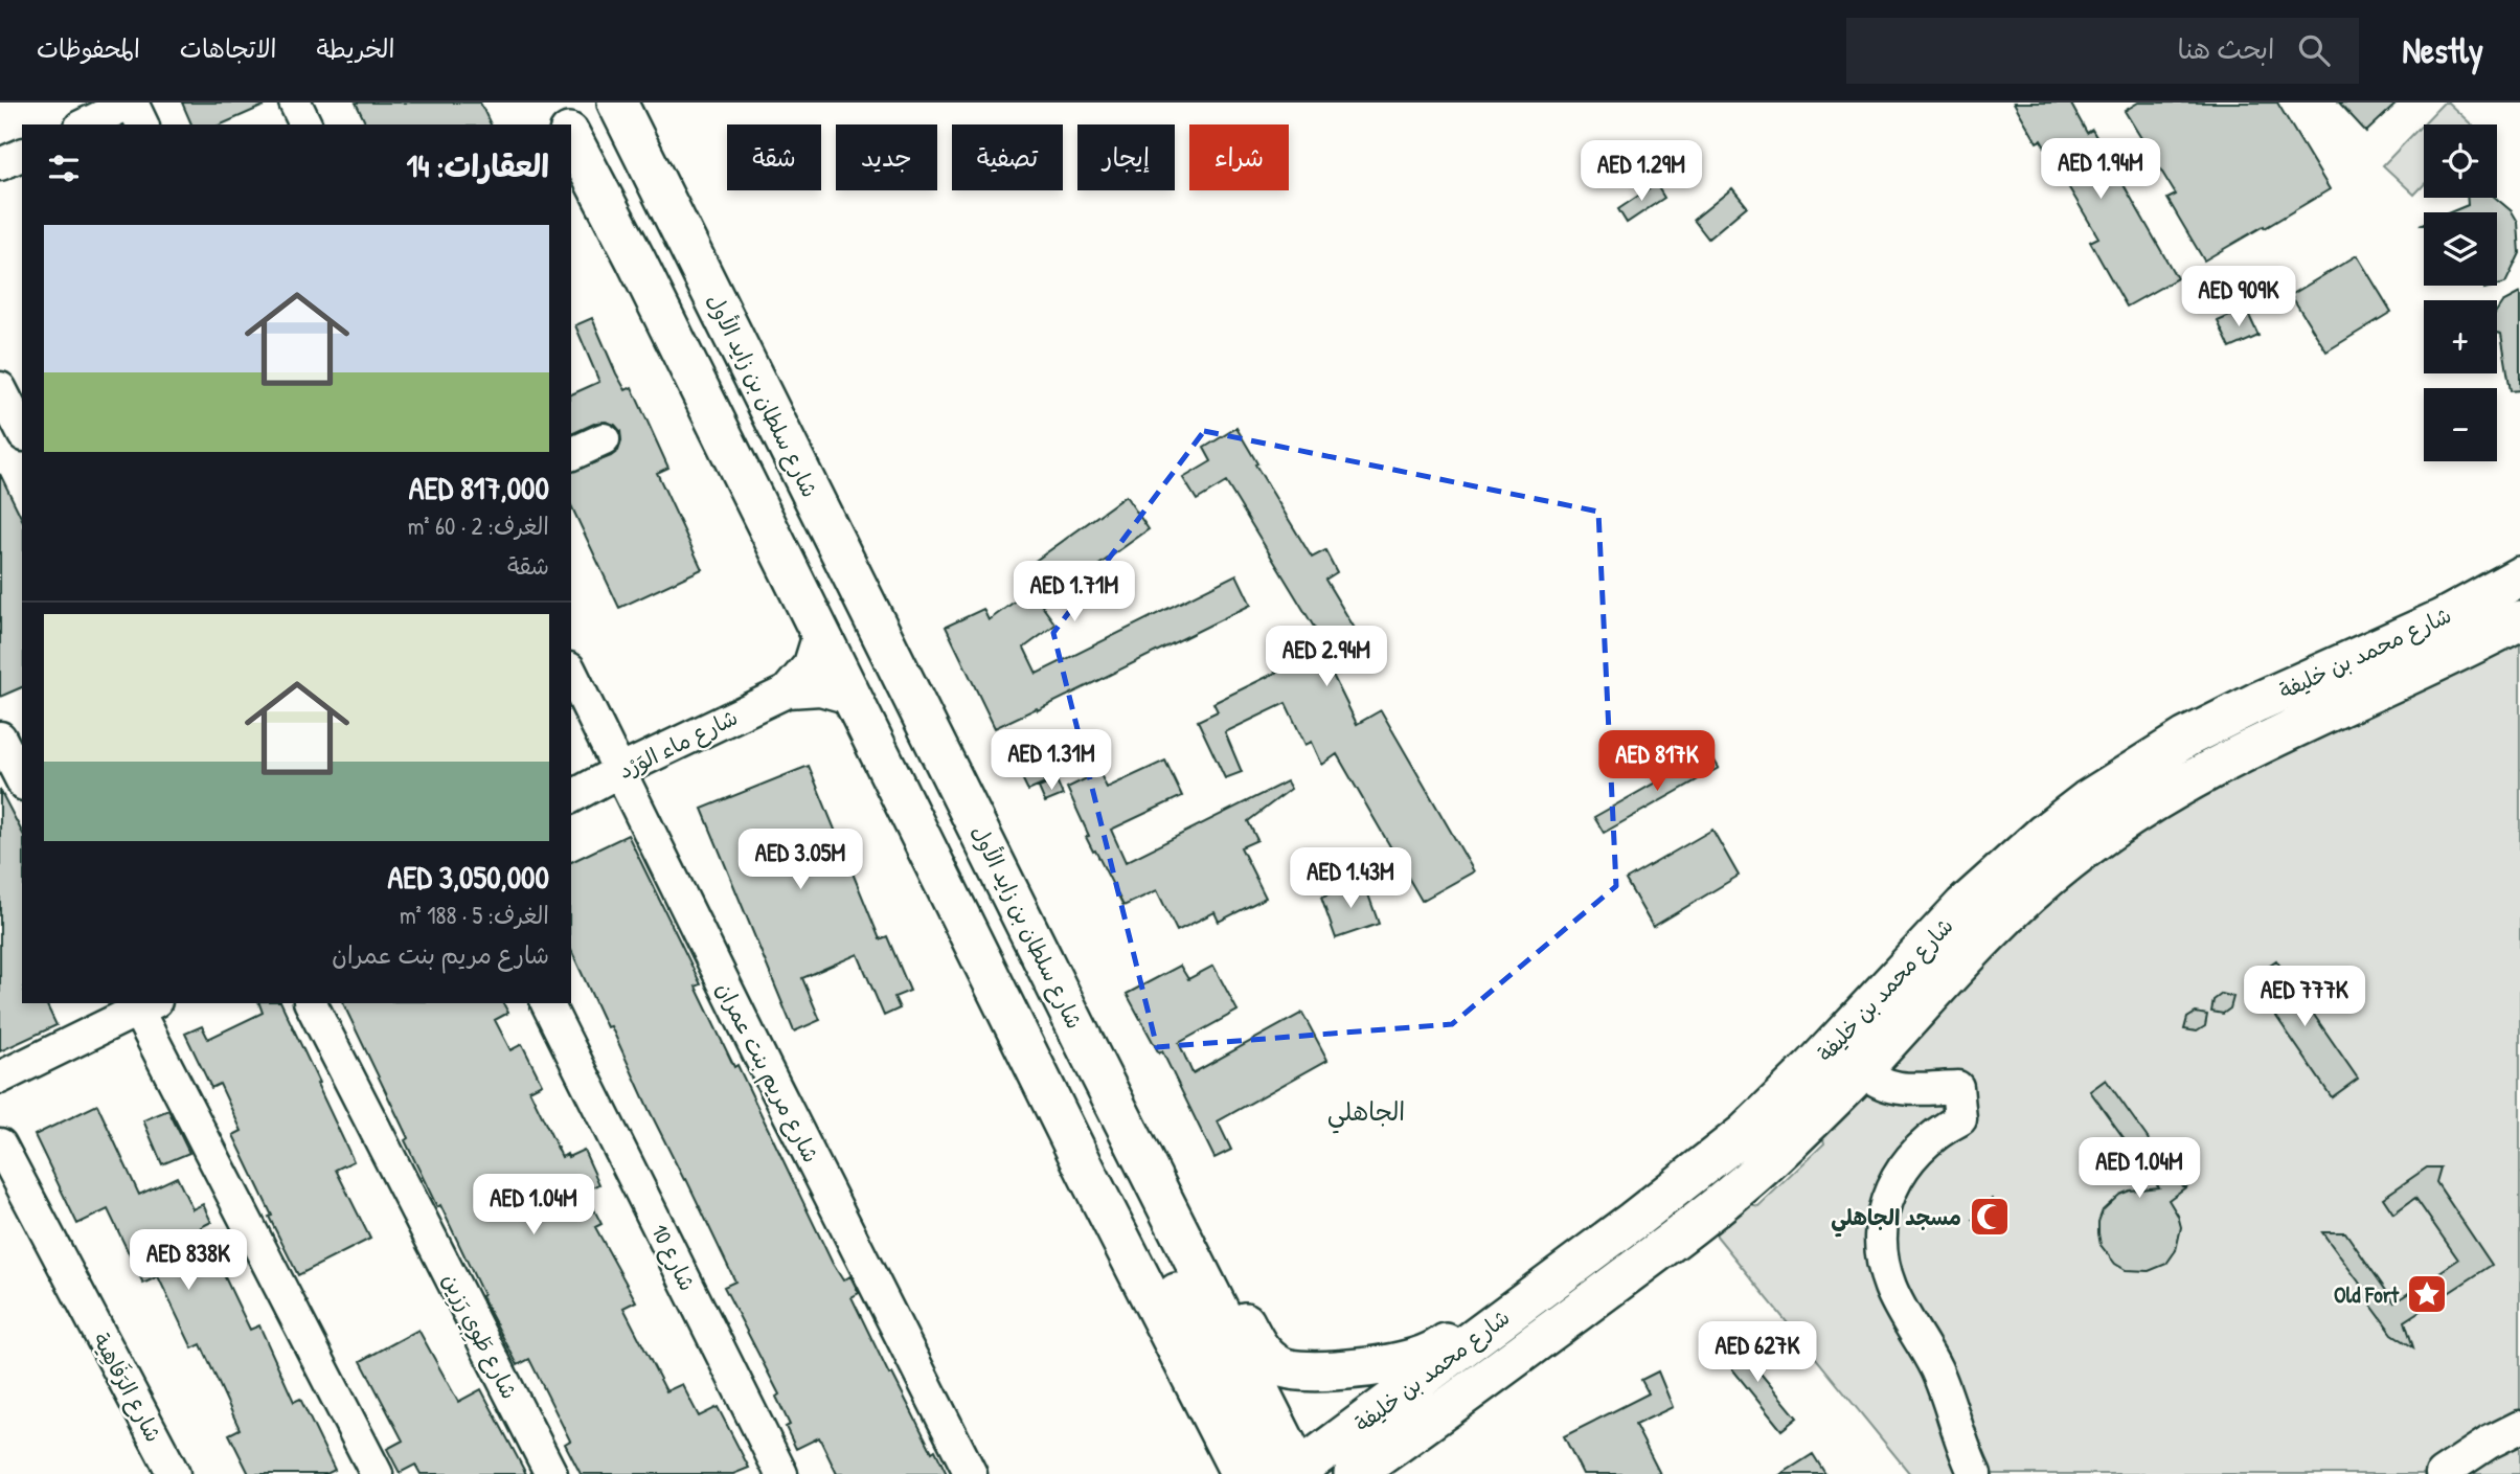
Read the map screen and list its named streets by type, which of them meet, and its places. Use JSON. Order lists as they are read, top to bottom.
{
  "streets": {
    "main road": ["شارع سلطان بن زايد الأول", "شارع محمد بن خليفة"],
    "street": [
      "شارع ماء الوَرْد",
      "شارع مريم بنت عمران",
      "شارع 10",
      "شارع طَوِي رَزِين",
      "شارع الرَفَاهِية"
    ]
  },
  "crossings": [
    ["شارع سلطان بن زايد الأول", "شارع محمد بن خليفة"],
    ["شارع ماء الوَرْد", "شارع مريم بنت عمران"]
  ],
  "districts": ["الجاهلي"],
  "places": {
    "mosque": ["مسجد الجاهلي"],
    "place": ["Old Fort"]
  },
  "page": {
    "header": "Nestly",
    "search": "ابحث هنا",
    "nav": ["الخريطة", "الاتجاهات", "المحفوظات"],
    "map_buttons": ["+", "−"],
    "chip": [
      "شراء",
      "إيجار",
      "تصفية",
      "جديد",
      "شقة"
    ],
    "heading": "العقارات: 14",
    "price": [
      "AED 1.94M",
      "AED 1.29M",
      "AED 909K",
      "AED 1.71M",
      "AED 2.94M",
      "AED 1.31M",
      "AED 817K",
      "AED 3.05M",
      "AED 1.43M",
      "AED 777K",
      "AED 1.04M",
      "AED 1.04M",
      "AED 838K",
      "AED 627K"
    ],
    "list": [
      {
        "name": "AED 817,000",
        "note": "الغرف: 2 · 60 m² · شقة"
      },
      {
        "name": "AED 3,050,000",
        "note": "الغرف: 5 · 188 m² · شارع مريم بنت عمران"
      }
    ]
  }
}
